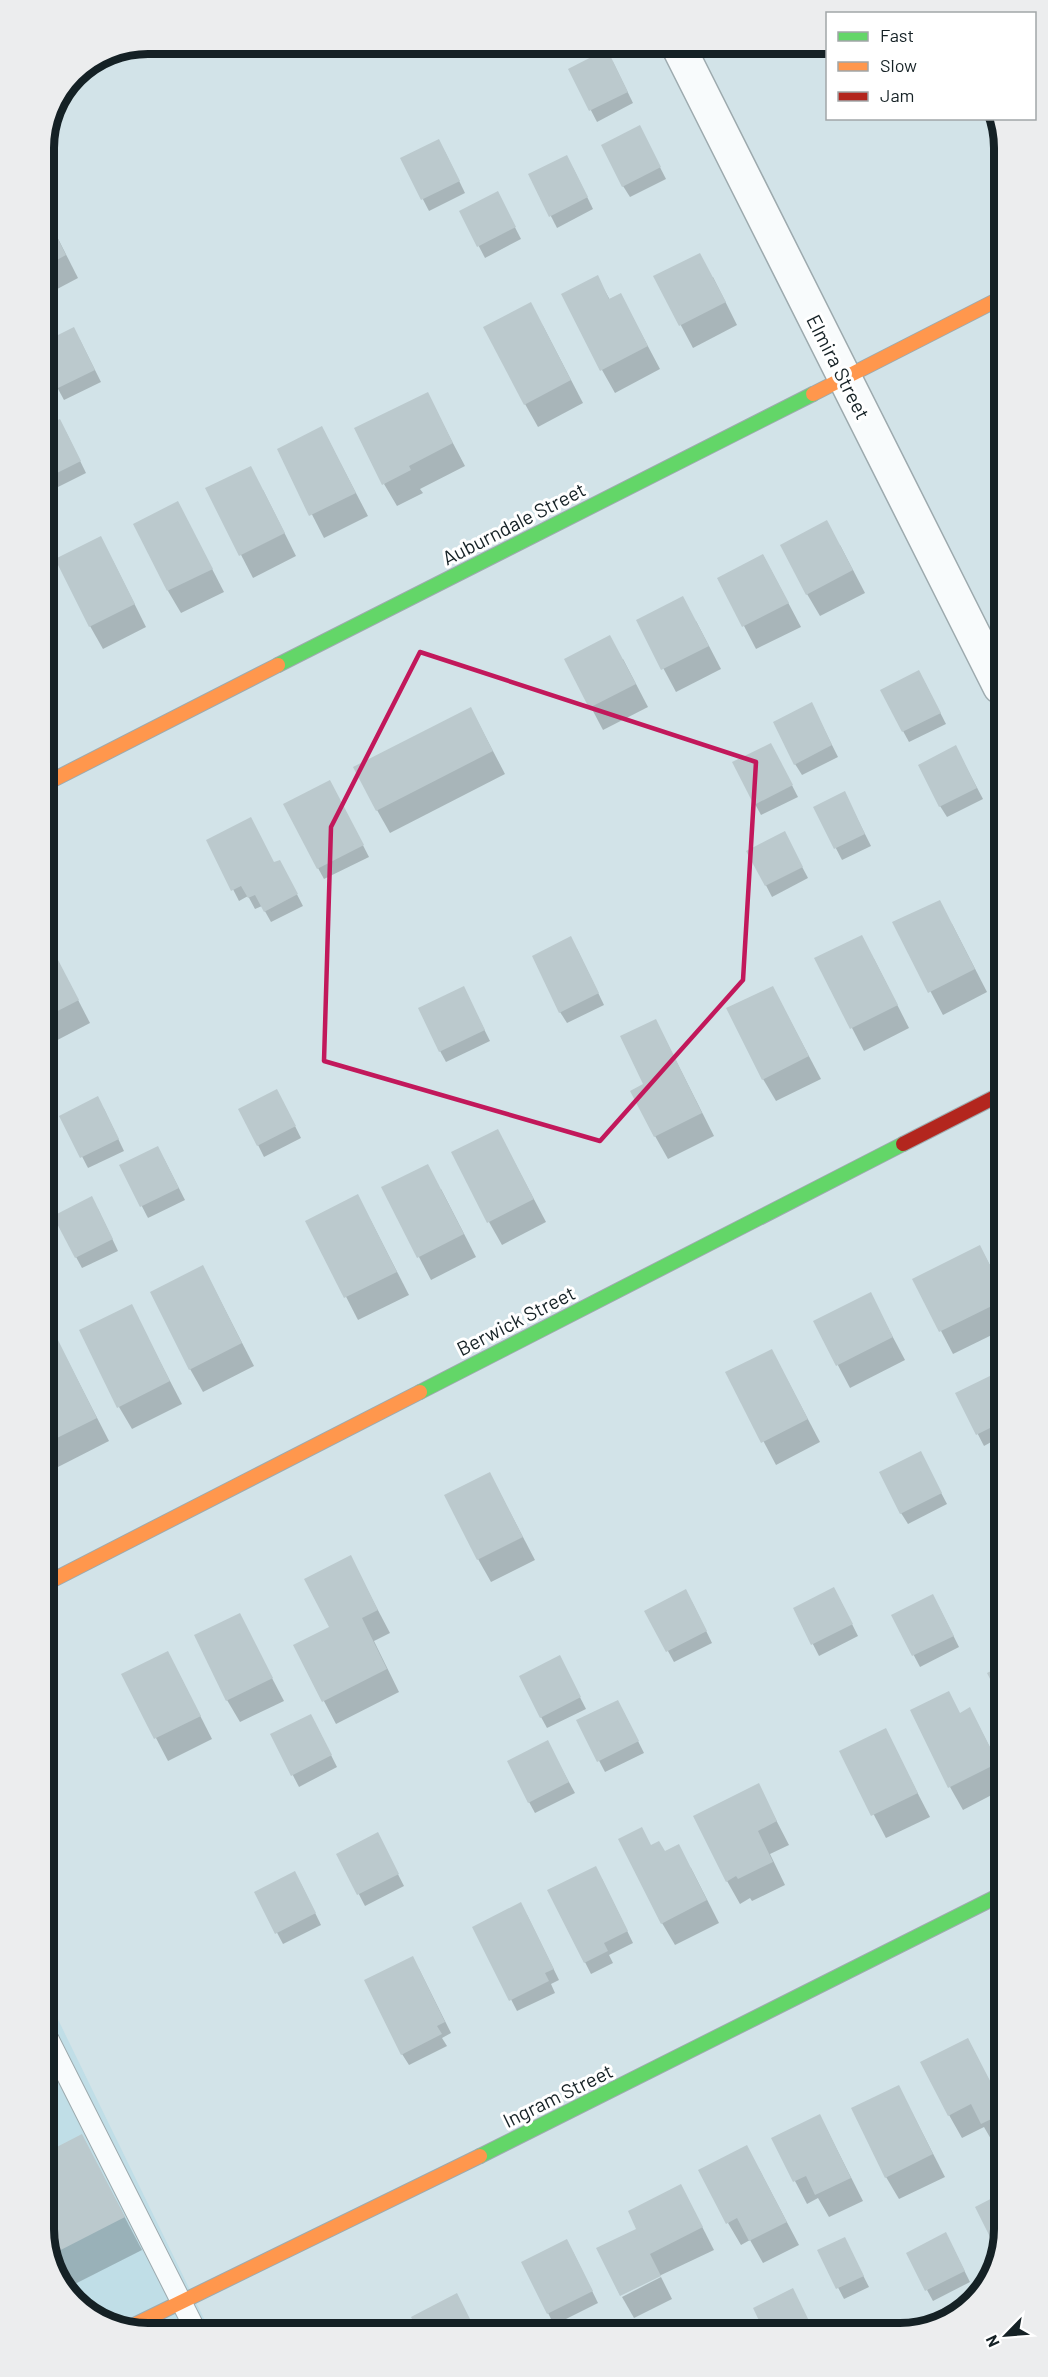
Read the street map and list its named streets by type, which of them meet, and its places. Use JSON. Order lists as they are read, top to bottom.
{
  "streets": {
    "street": [
      "Elmira Street",
      "Auburndale Street",
      "Berwick Street",
      "Ingram Street"
    ]
  },
  "crossings": [
    ["Elmira Street", "Auburndale Street"]
  ],
  "legend": ["Fast", "Slow", "Jam"],
  "north": "bottom left"
}
